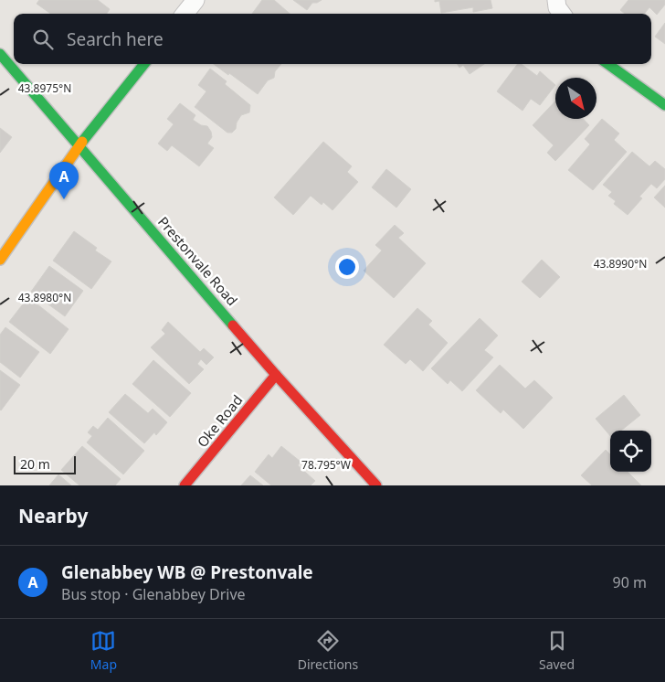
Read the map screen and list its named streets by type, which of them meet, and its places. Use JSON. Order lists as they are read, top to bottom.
{
  "streets": {
    "street": ["Prestonvale Road", "Oke Road"]
  },
  "crossings": [
    ["Prestonvale Road", "Oke Road"]
  ],
  "scale_bar": "20 m",
  "north": "bottom right",
  "page": {
    "search": "Search here",
    "pins": "A",
    "scale": "20 m",
    "heading": "Nearby",
    "list": [
      {
        "mark": "A",
        "name": "Glenabbey WB @ Prestonvale",
        "note": "Bus stop · Glenabbey Drive",
        "value": "90 m"
      }
    ],
    "nav": ["Map", "Directions", "Saved"]
  },
  "coordinates": [
    "43.8975°N",
    "43.8990°N",
    "43.8980°N",
    "78.795°W"
  ]
}
